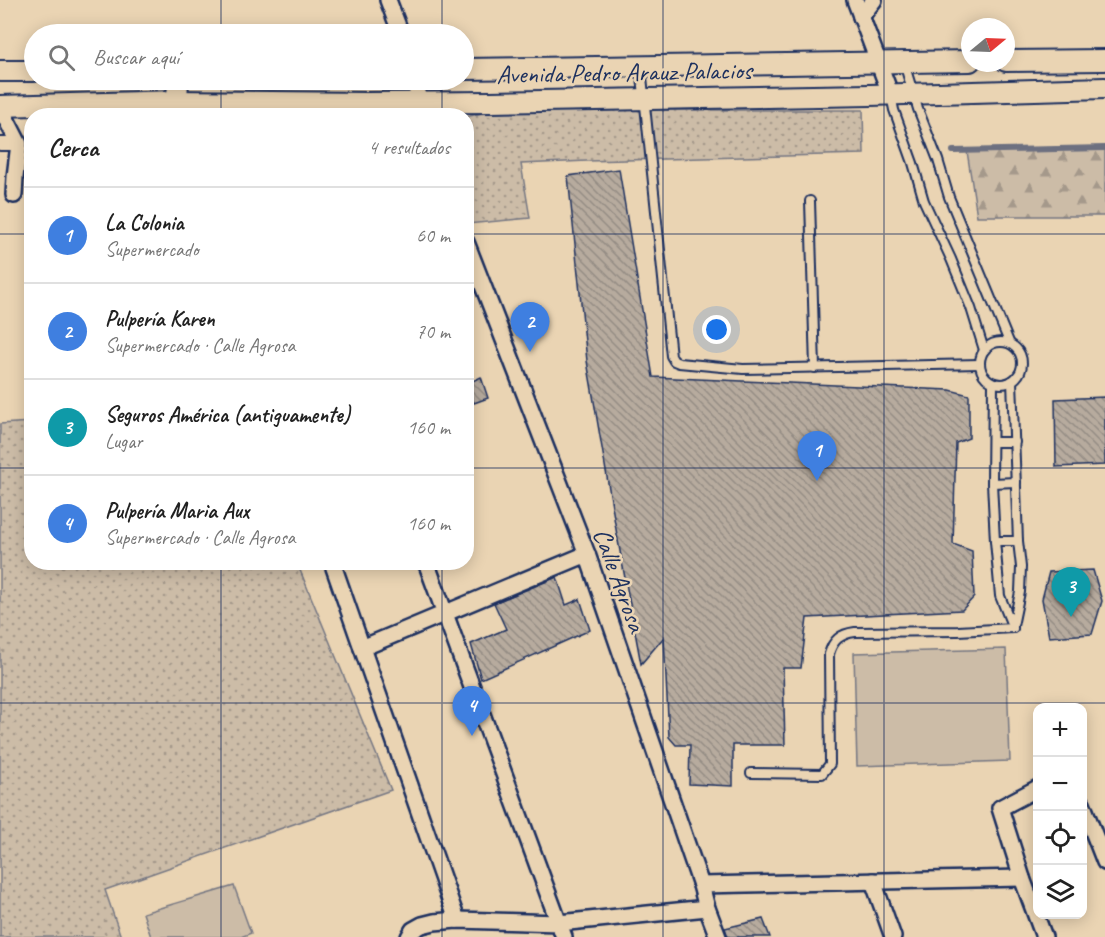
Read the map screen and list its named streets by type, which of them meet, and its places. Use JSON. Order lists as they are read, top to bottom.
{
  "streets": {
    "street": ["Avenida Pedro Arauz Palacios", "Calle Agrosa"]
  },
  "north": "right",
  "page": {
    "search": "Buscar aquí",
    "heading": ["Cerca", "4 resultados"],
    "list": [
      {
        "mark": "1",
        "name": "La Colonia",
        "note": "Supermercado",
        "value": "60 m"
      },
      {
        "mark": "2",
        "name": "Pulpería Karen",
        "note": "Supermercado · Calle Agrosa",
        "value": "70 m"
      },
      {
        "mark": "3",
        "name": "Seguros América (antiguamente)",
        "note": "Lugar",
        "value": "160 m"
      },
      {
        "mark": "4",
        "name": "Pulpería Maria Aux",
        "note": "Supermercado · Calle Agrosa",
        "value": "160 m"
      }
    ],
    "pins": [
      "2",
      "1",
      "3",
      "4"
    ],
    "map_buttons": ["+", "−"]
  }
}
